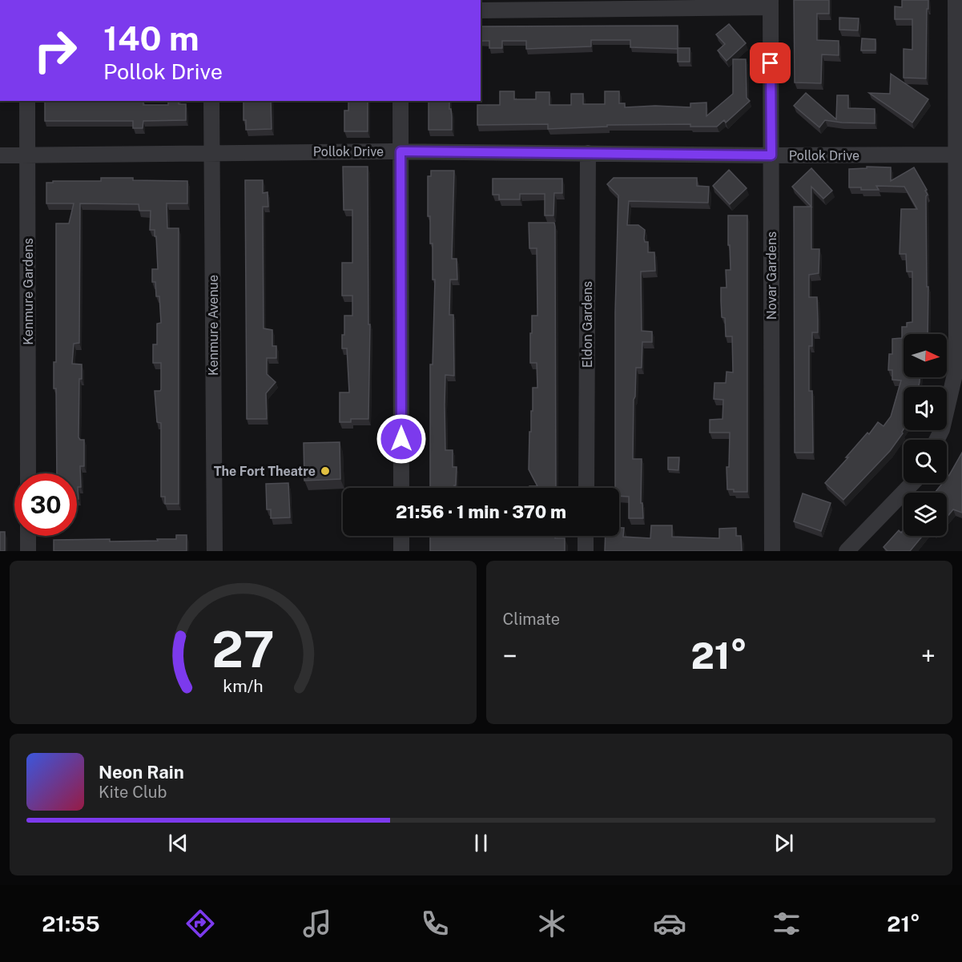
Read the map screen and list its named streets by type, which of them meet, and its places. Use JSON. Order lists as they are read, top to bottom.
{
  "streets": {
    "street": [
      "Pollok Drive",
      "Novar Gardens",
      "Kenmure Gardens",
      "Eldon Gardens",
      "Kenmure Avenue"
    ]
  },
  "crossings": [
    ["Pollok Drive", "Novar Gardens"],
    ["Pollok Drive", "Kenmure Gardens"],
    ["Pollok Drive", "Eldon Gardens"],
    ["Pollok Drive", "Kenmure Avenue"]
  ],
  "places": ["The Fort Theatre"],
  "north": "right",
  "page": {
    "turn": ["140 m", "Pollok Drive"],
    "limit": "30",
    "trip": "21:56 · 1 min · 370 m",
    "tile": "Climate",
    "heat": ["−", "21°", "+"],
    "song": ["Neon Rain", "Kite Club"],
    "tabs": ["21:55", "21°"],
    "gauge": ["27", "km/h"]
  }
}
